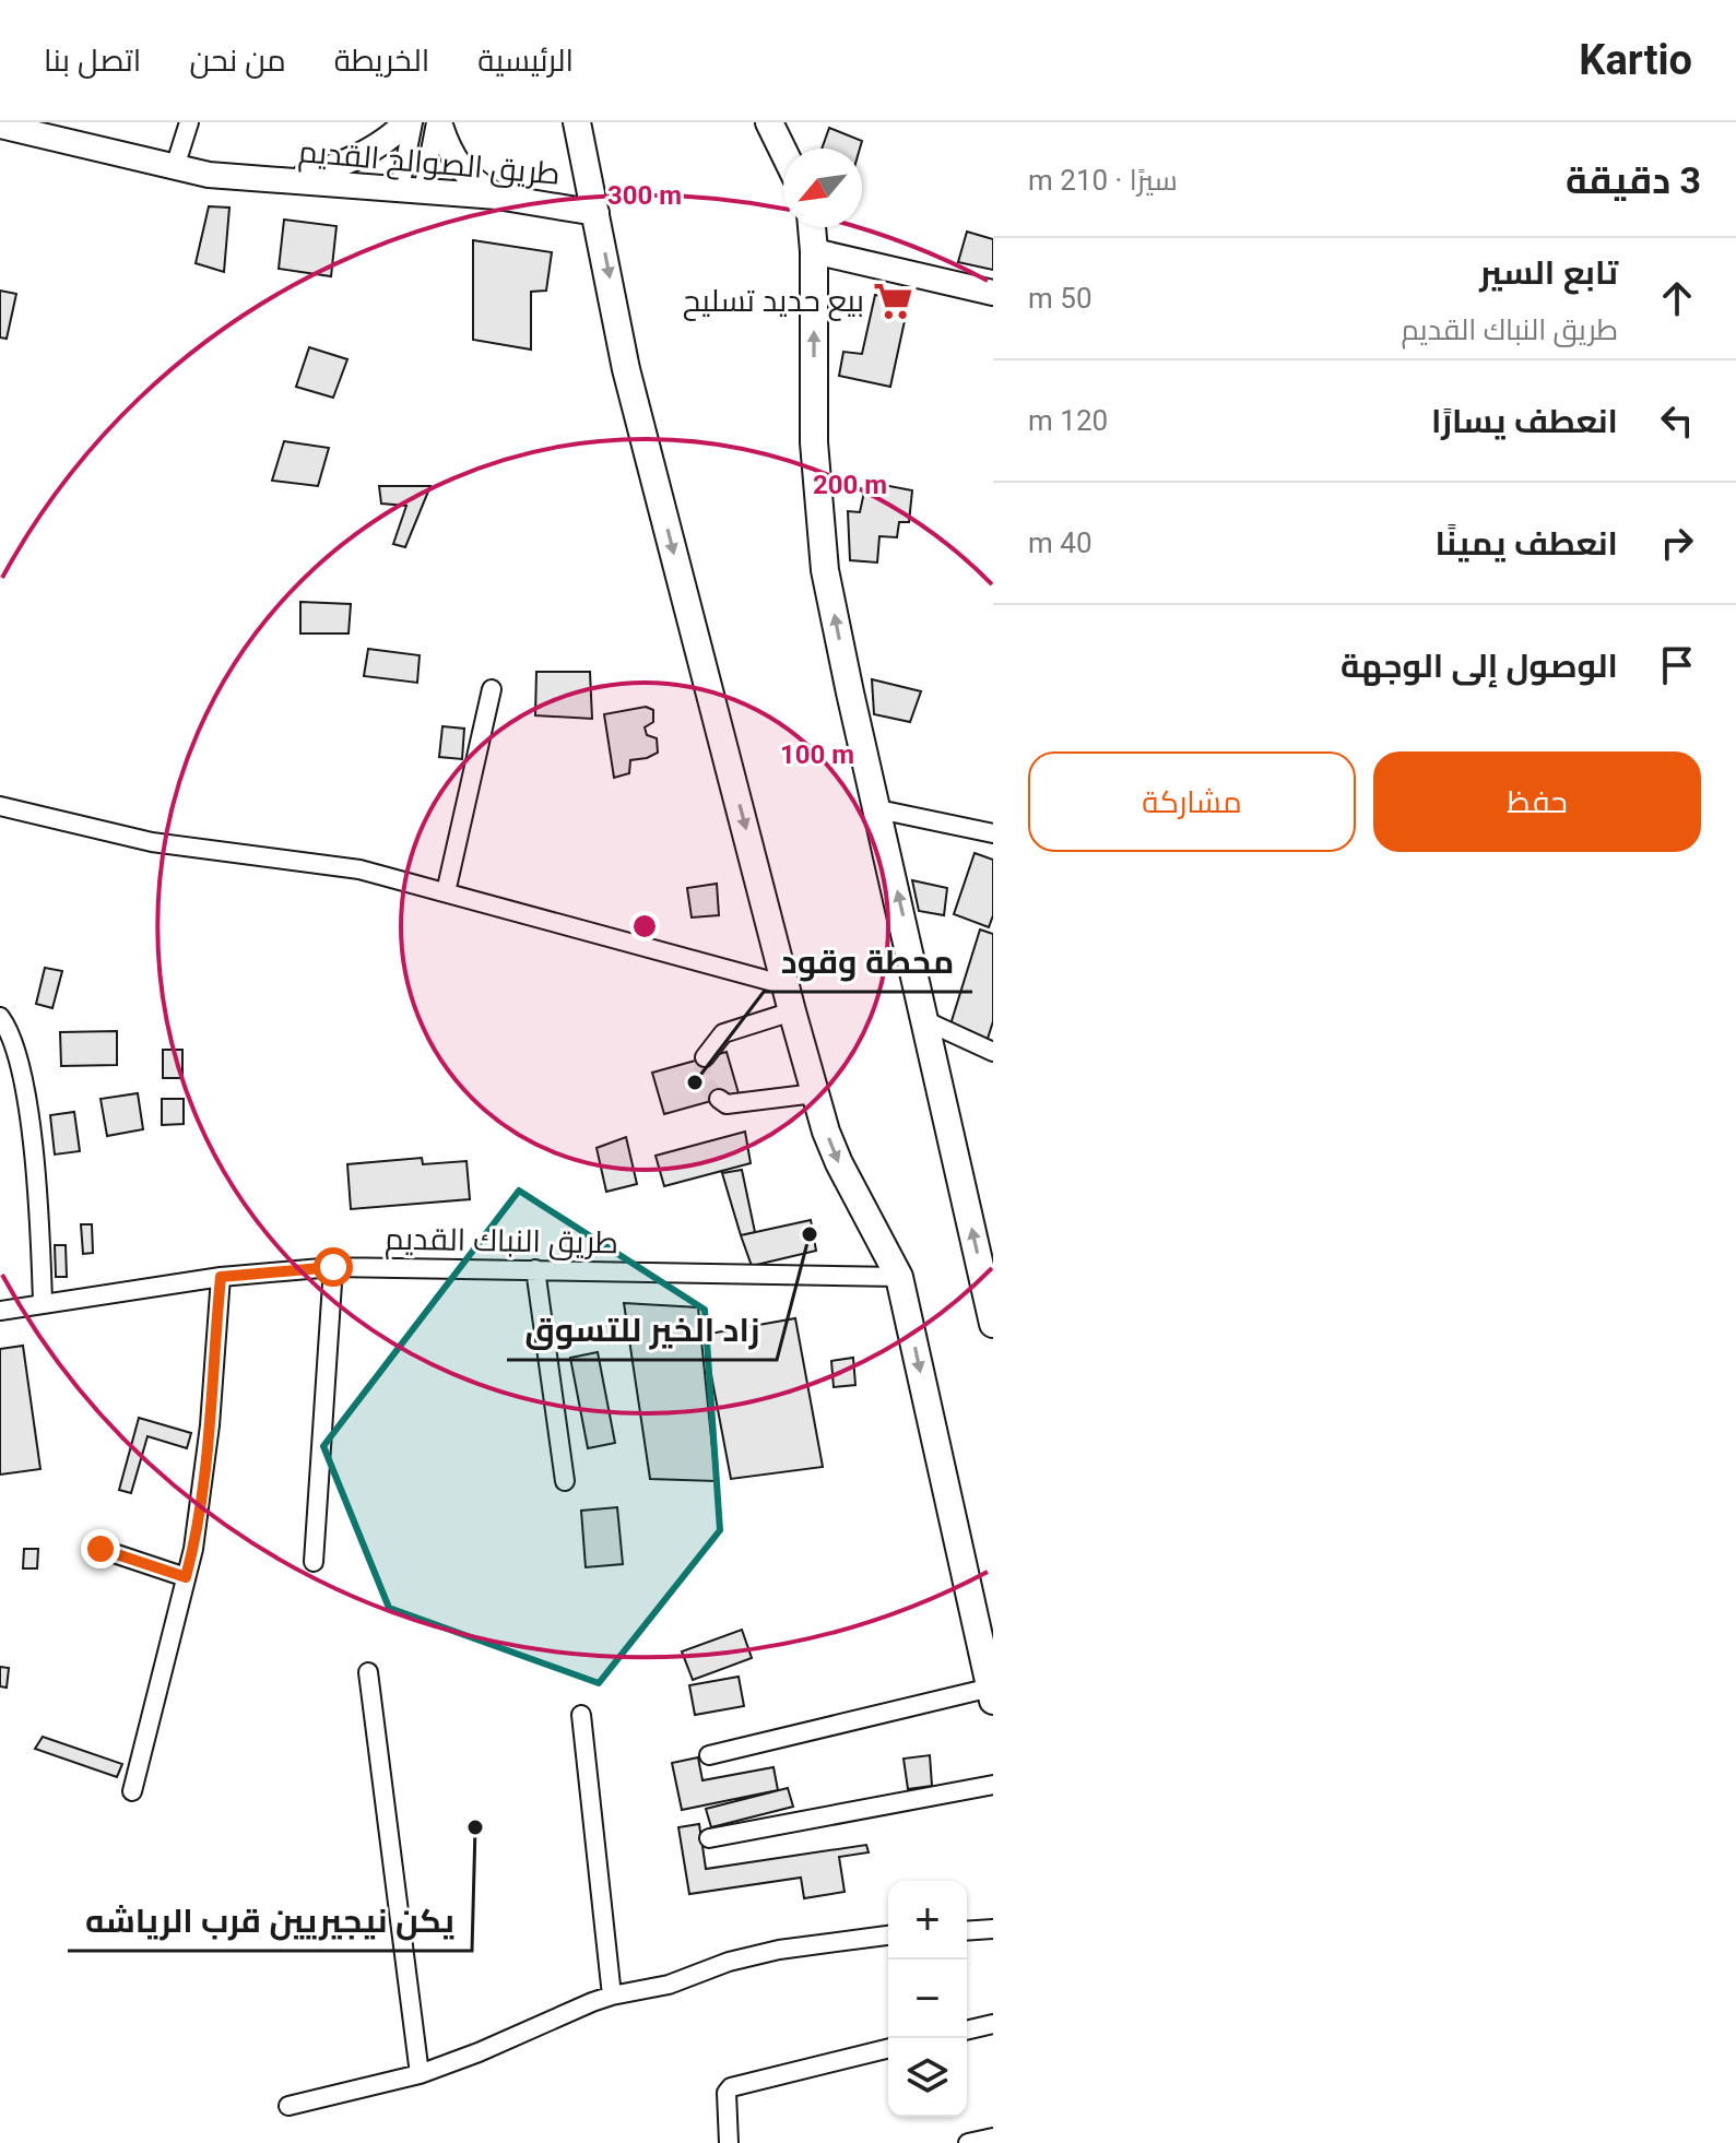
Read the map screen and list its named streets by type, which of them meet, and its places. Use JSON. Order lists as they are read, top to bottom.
{
  "streets": {
    "main road": ["طريق الصوالح القديم"],
    "street": ["طريق النباك القديم"]
  },
  "places": {
    "supermarket": ["بيع حديد تسليح"],
    "other": ["محطة وقود", "زاد الخير للتسوق", "يكن نيجيريين قرب الرياشه"]
  },
  "north": "bottom left",
  "page": {
    "header": "Kartio",
    "nav": [
      "الرئيسية",
      "الخريطة",
      "من نحن",
      "اتصل بنا"
    ],
    "heading": ["3 دقيقة", "سيرًا · 210 m"],
    "list": [
      ["تابع السير", "طريق النباك القديم", "50 m"],
      ["انعطف يسارًا", "120 m"],
      ["انعطف يمينًا", "40 m"],
      "الوصول إلى الوجهة"
    ],
    "buttons": ["حفظ", "مشاركة"],
    "map_buttons": ["+", "−"]
  },
  "rings": ["300 m", "200 m", "100 m"]
}
